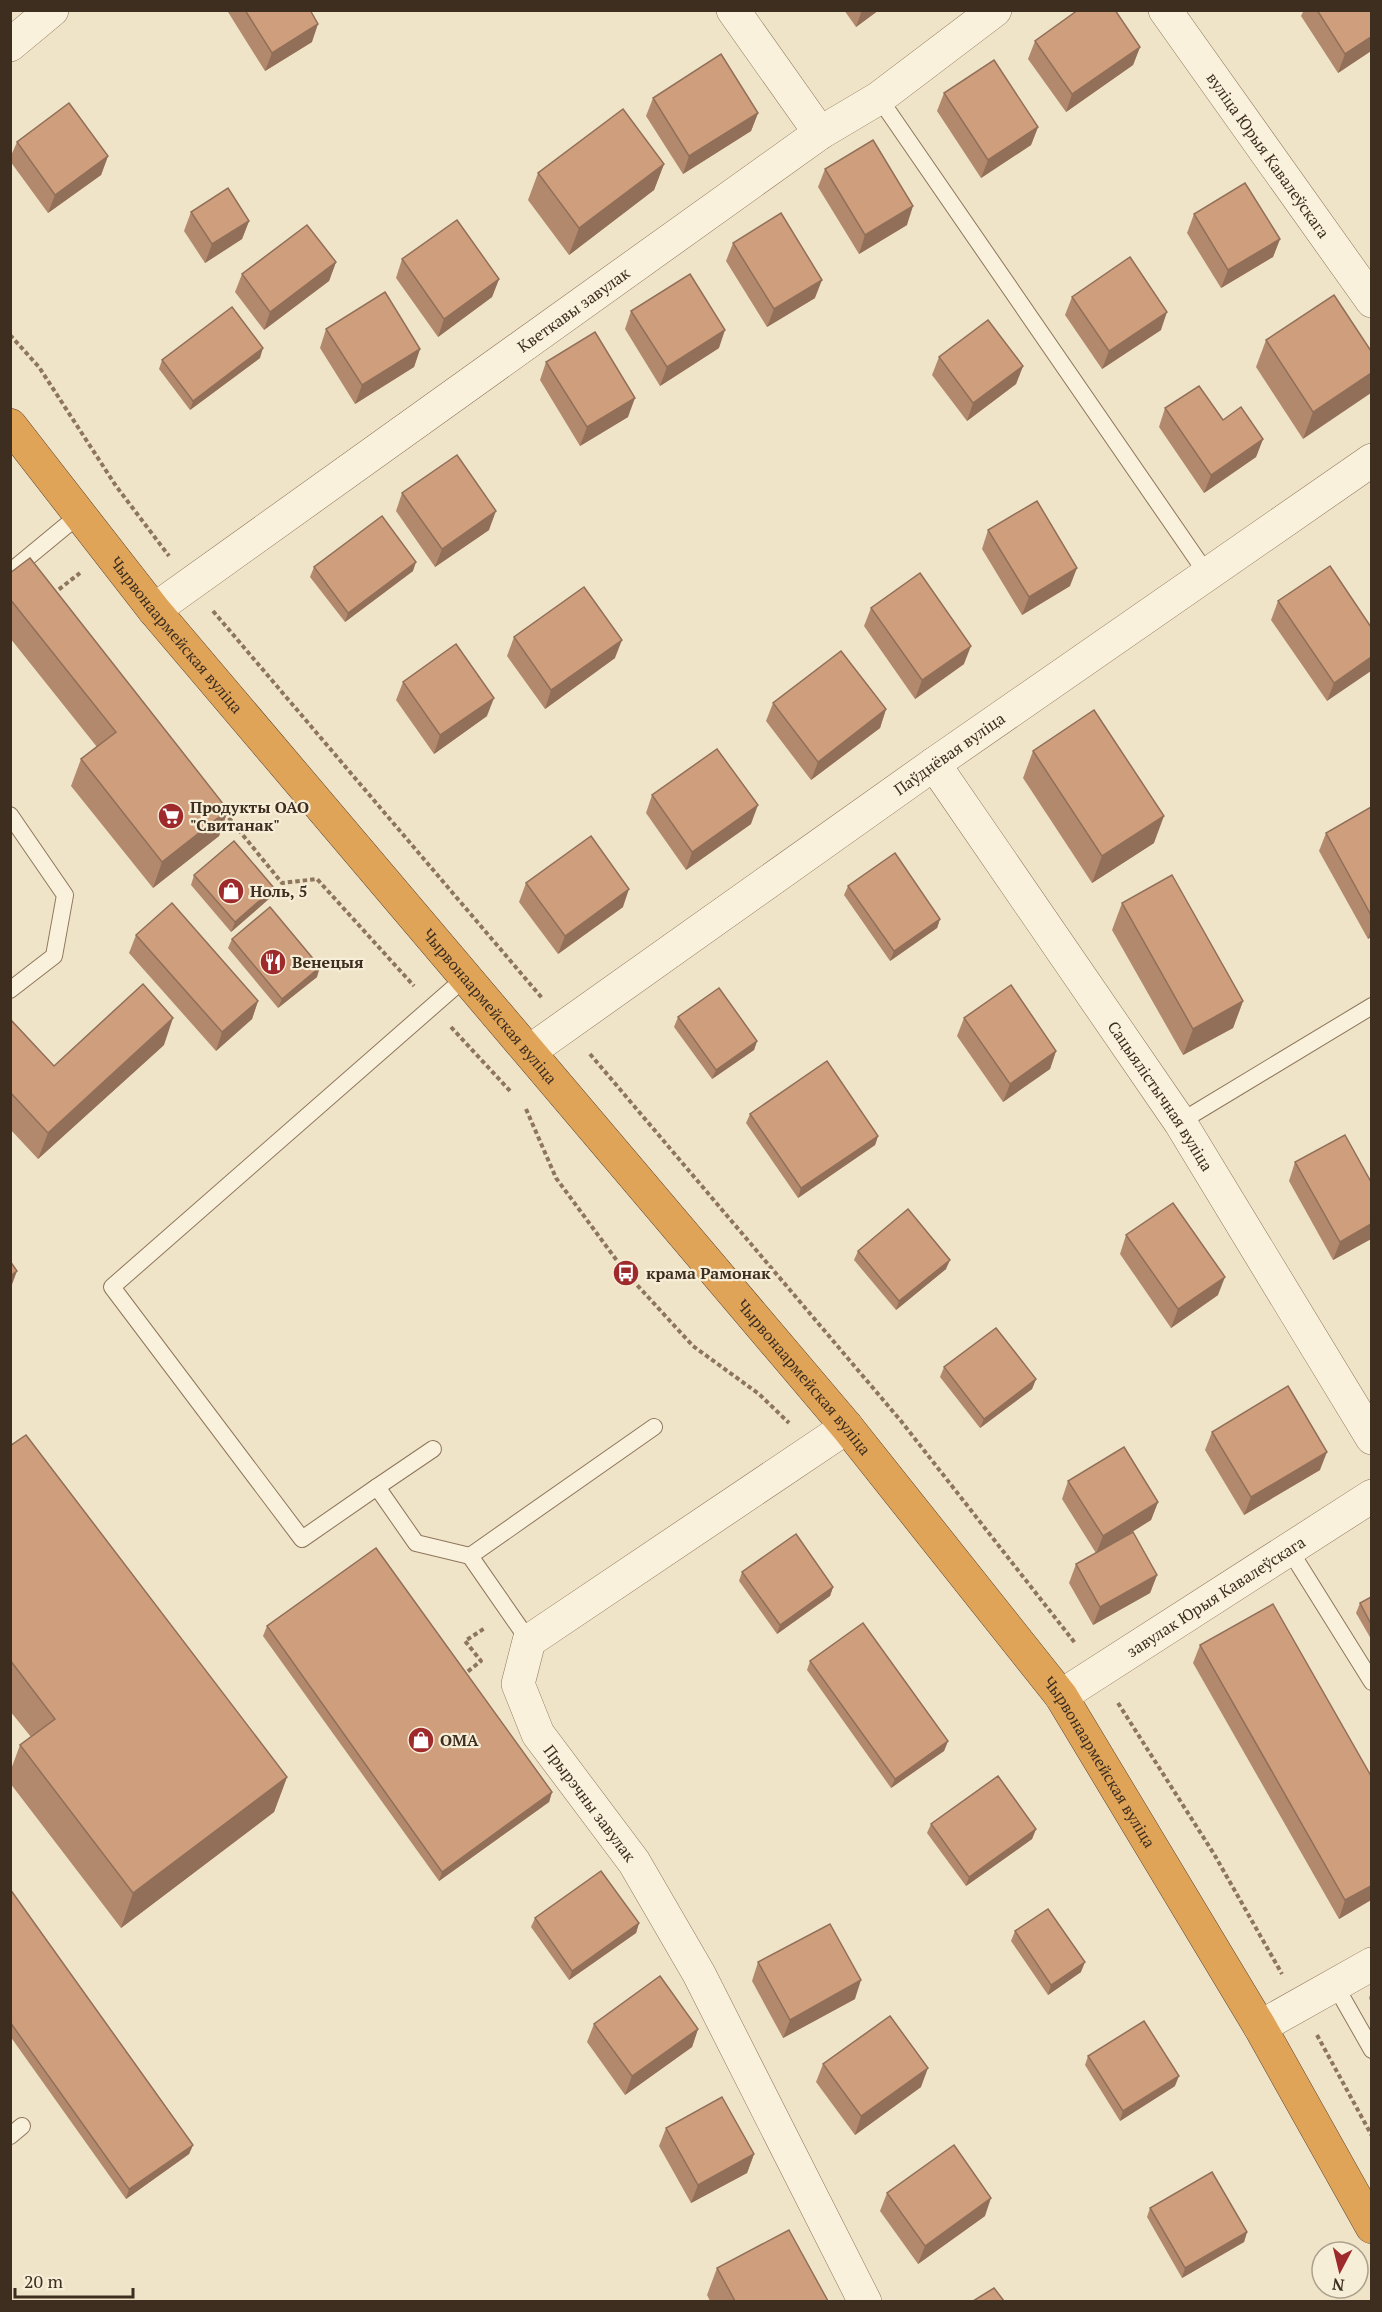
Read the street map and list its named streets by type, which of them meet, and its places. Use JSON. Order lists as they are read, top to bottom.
{
  "streets": {
    "highway": ["Чырвонаармейская вуліца"],
    "street": [
      "вуліца Юрыя Кавалеўскага",
      "Кветкавы завулак",
      "Паўднёвая вуліца",
      "Сацыялістычная вуліца",
      "завулак Юрыя Кавалеўскага",
      "Прырэчны завулак"
    ]
  },
  "crossings": [
    ["Кветкавы завулак", "Чырвонаармейская вуліца"],
    ["Чырвонаармейская вуліца", "Паўднёвая вуліца"],
    ["Чырвонаармейская вуліца", "завулак Юрыя Кавалеўскага"],
    ["Паўднёвая вуліца", "Сацыялістычная вуліца"]
  ],
  "places": {
    "supermarket": ["Продукты ОАО \"Свитанак\""],
    "shop": ["Ноль, 5", "ОМА"],
    "restaurant": ["Венецыя"],
    "bus stop": ["крама Рамонак"]
  },
  "scale_bar": "20 m",
  "north": "bottom"
}
